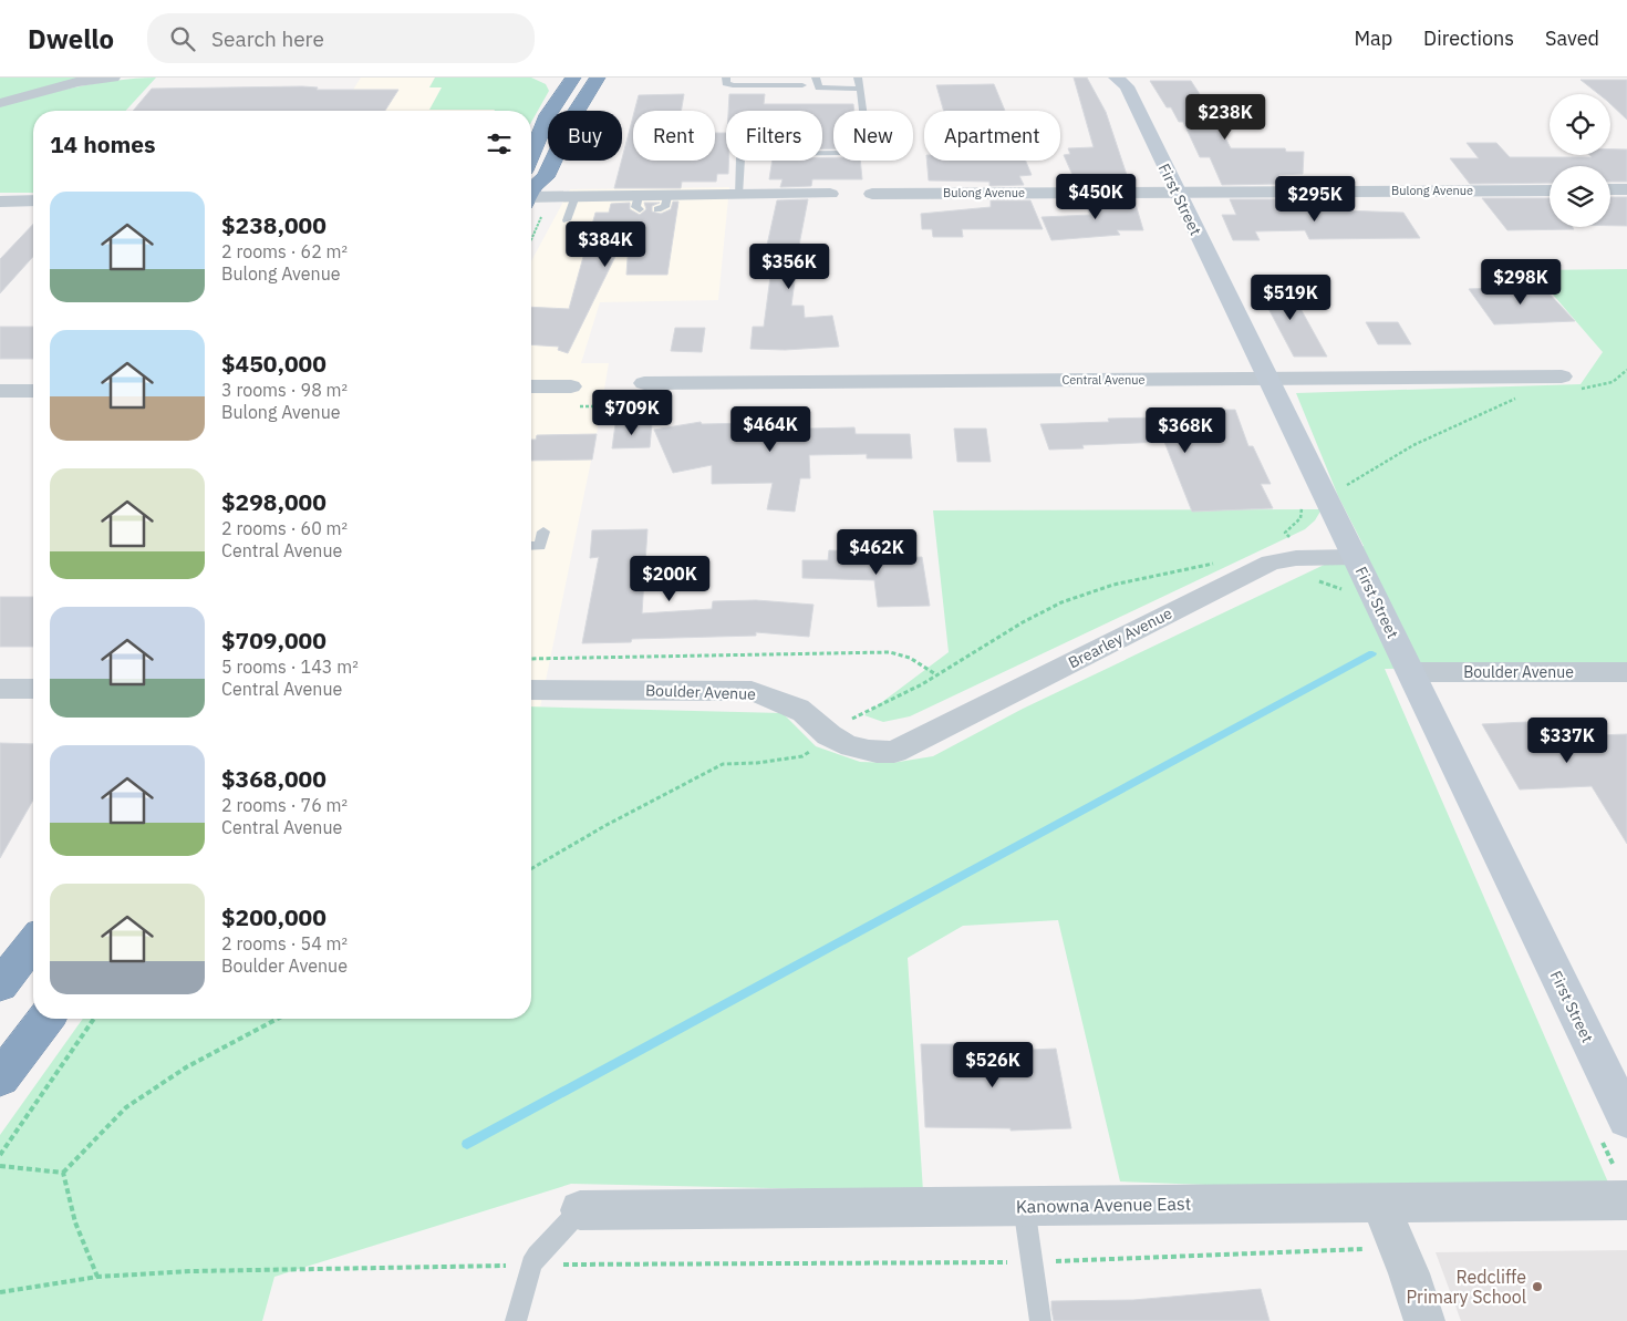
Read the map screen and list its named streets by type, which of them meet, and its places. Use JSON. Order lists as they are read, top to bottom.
{
  "streets": {
    "street": [
      "Bulong Avenue",
      "First Street",
      "Central Avenue",
      "Brearley Avenue",
      "Boulder Avenue",
      "Kanowna Avenue East"
    ]
  },
  "crossings": [
    ["Bulong Avenue", "First Street"],
    ["First Street", "Central Avenue"],
    ["First Street", "Brearley Avenue"],
    ["First Street", "Boulder Avenue"],
    ["Brearley Avenue", "Boulder Avenue"]
  ],
  "places": ["Redcliffe Primary School"],
  "page": {
    "header": "Dwello",
    "search": "Search here",
    "nav": ["Map", "Directions", "Saved"],
    "price": [
      "$238K",
      "$450K",
      "$295K",
      "$384K",
      "$356K",
      "$298K",
      "$519K",
      "$709K",
      "$464K",
      "$368K",
      "$462K",
      "$200K",
      "$337K",
      "$526K"
    ],
    "chip": [
      "Buy",
      "Rent",
      "Filters",
      "New",
      "Apartment"
    ],
    "heading": "14 homes",
    "list": [
      {
        "name": "$238,000",
        "note": "2 rooms · 62 m² · Bulong Avenue"
      },
      {
        "name": "$450,000",
        "note": "3 rooms · 98 m² · Bulong Avenue"
      },
      {
        "name": "$298,000",
        "note": "2 rooms · 60 m² · Central Avenue"
      },
      {
        "name": "$709,000",
        "note": "5 rooms · 143 m² · Central Avenue"
      },
      {
        "name": "$368,000",
        "note": "2 rooms · 76 m² · Central Avenue"
      },
      {
        "name": "$200,000",
        "note": "2 rooms · 54 m² · Boulder Avenue"
      }
    ]
  }
}
